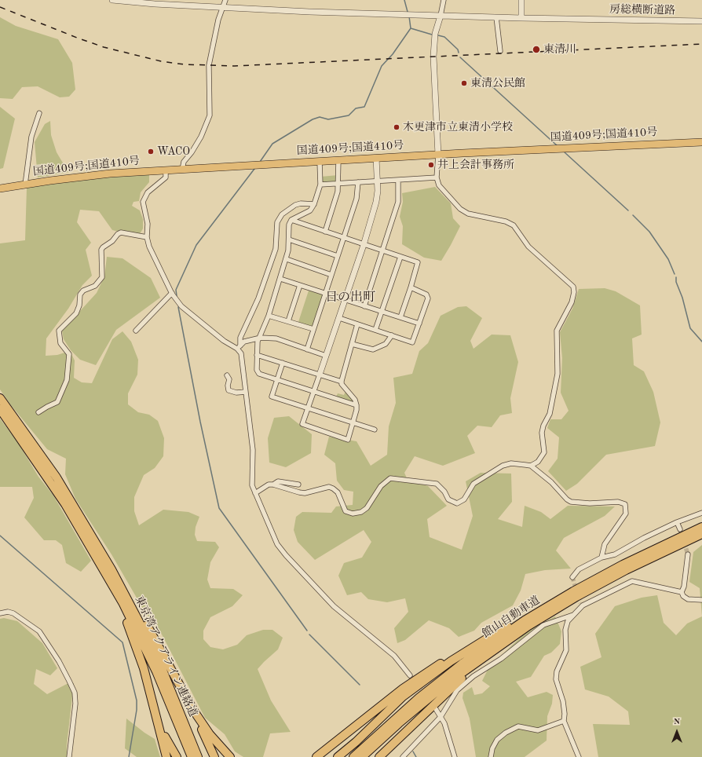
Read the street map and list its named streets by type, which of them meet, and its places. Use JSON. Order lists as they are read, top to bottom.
{
  "streets": {
    "highway": ["国道409号;国道410号", "館山自動車道", "東京湾アクアライン連絡道"],
    "street": ["房総横断道路"]
  },
  "districts": ["日の出町"],
  "places": [
    "東清川",
    "東清公民館",
    "木更津市立東清小学校",
    "WACO",
    "井上会計事務所"
  ],
  "north": "top"
}
